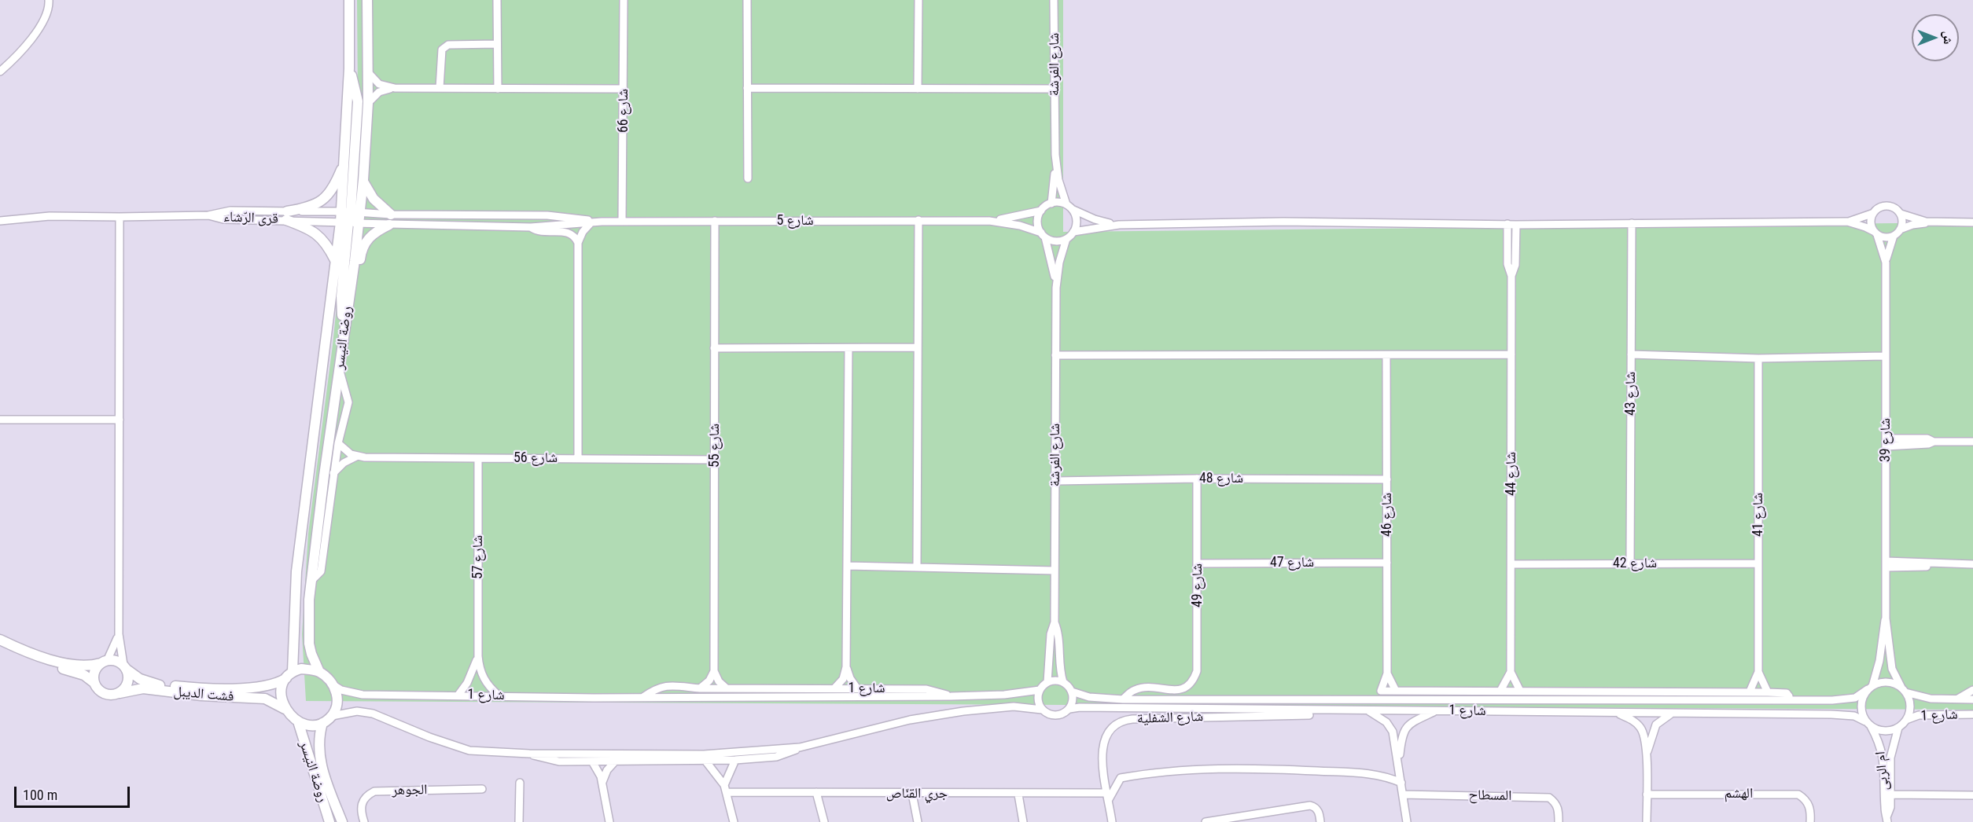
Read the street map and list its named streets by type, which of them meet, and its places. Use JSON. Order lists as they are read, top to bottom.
{
  "streets": {
    "street": [
      "شارع الفرشة",
      "شارع 66",
      "قرى الرّشاء",
      "شارع 5",
      "روضة النيسر",
      "شارع 43",
      "شارع 39",
      "شارع 55",
      "شارع 56",
      "شارع 44",
      "شارع 48",
      "شارع 46",
      "شارع 41",
      "شارع 57",
      "شارع 47",
      "شارع 42",
      "شارع 49",
      "شارع 1",
      "فشت الديبل",
      "شارع الشفلية",
      "ام الربى",
      "الجوهر",
      "جري القنّاص",
      "الهشم",
      "المسطاح"
    ]
  },
  "crossings": [
    ["شارع الفرشة", "شارع 5"],
    ["شارع الفرشة", "شارع 48"],
    ["شارع الفرشة", "شارع 1"],
    ["شارع 66", "شارع 5"],
    ["قرى الرّشاء", "شارع 5"],
    ["قرى الرّشاء", "روضة النيسر"],
    ["شارع 5", "شارع 55"],
    ["روضة النيسر", "شارع 1"],
    ["روضة النيسر", "فشت الديبل"],
    ["شارع 43", "شارع 42"],
    ["شارع 39", "شارع 1"],
    ["شارع 39", "ام الربى"],
    ["شارع 55", "شارع 56"],
    ["شارع 56", "شارع 57"],
    ["شارع 44", "شارع 42"],
    ["شارع 44", "شارع 1"],
    ["شارع 48", "شارع 46"],
    ["شارع 48", "شارع 49"],
    ["شارع 46", "شارع 47"],
    ["شارع 46", "شارع 1"],
    ["شارع 41", "شارع 42"],
    ["شارع 41", "شارع 1"],
    ["شارع 57", "شارع 1"],
    ["شارع 47", "شارع 49"],
    ["شارع 49", "شارع 1"],
    ["شارع 1", "فشت الديبل"],
    ["شارع 1", "شارع الشفلية"],
    ["شارع 1", "ام الربى"],
    ["شارع الشفلية", "جري القنّاص"]
  ],
  "scale_bar": "100 m",
  "north": "right"
}
